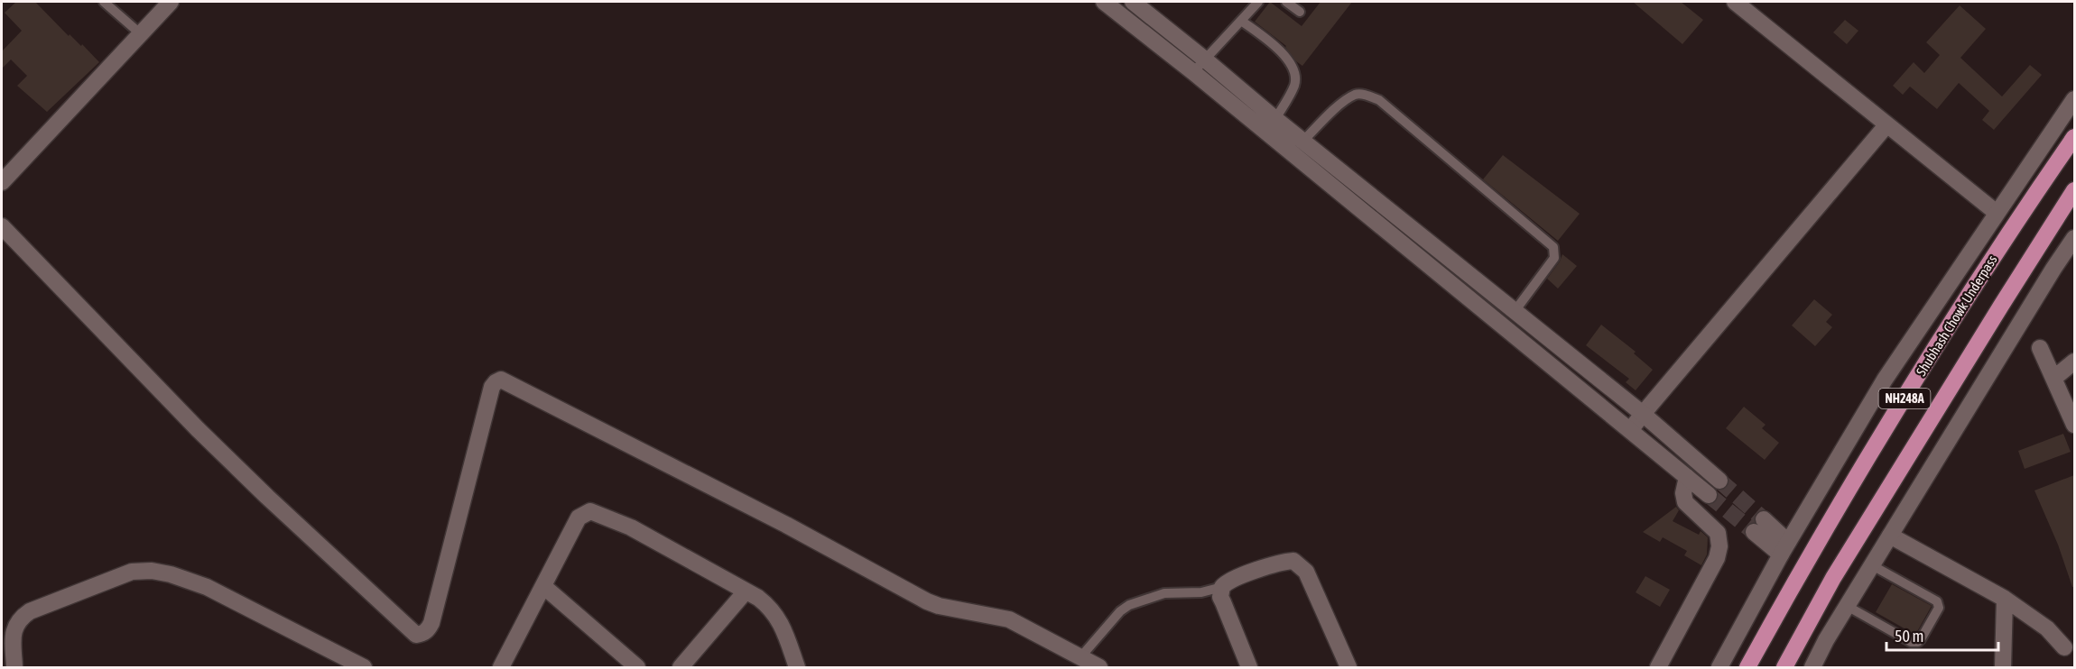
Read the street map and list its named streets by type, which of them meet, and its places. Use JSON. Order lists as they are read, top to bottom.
{
  "streets": {
    "highway": ["Shubhash Chowk Underpass", "NH248A"]
  },
  "scale_bar": "50 m"
}
